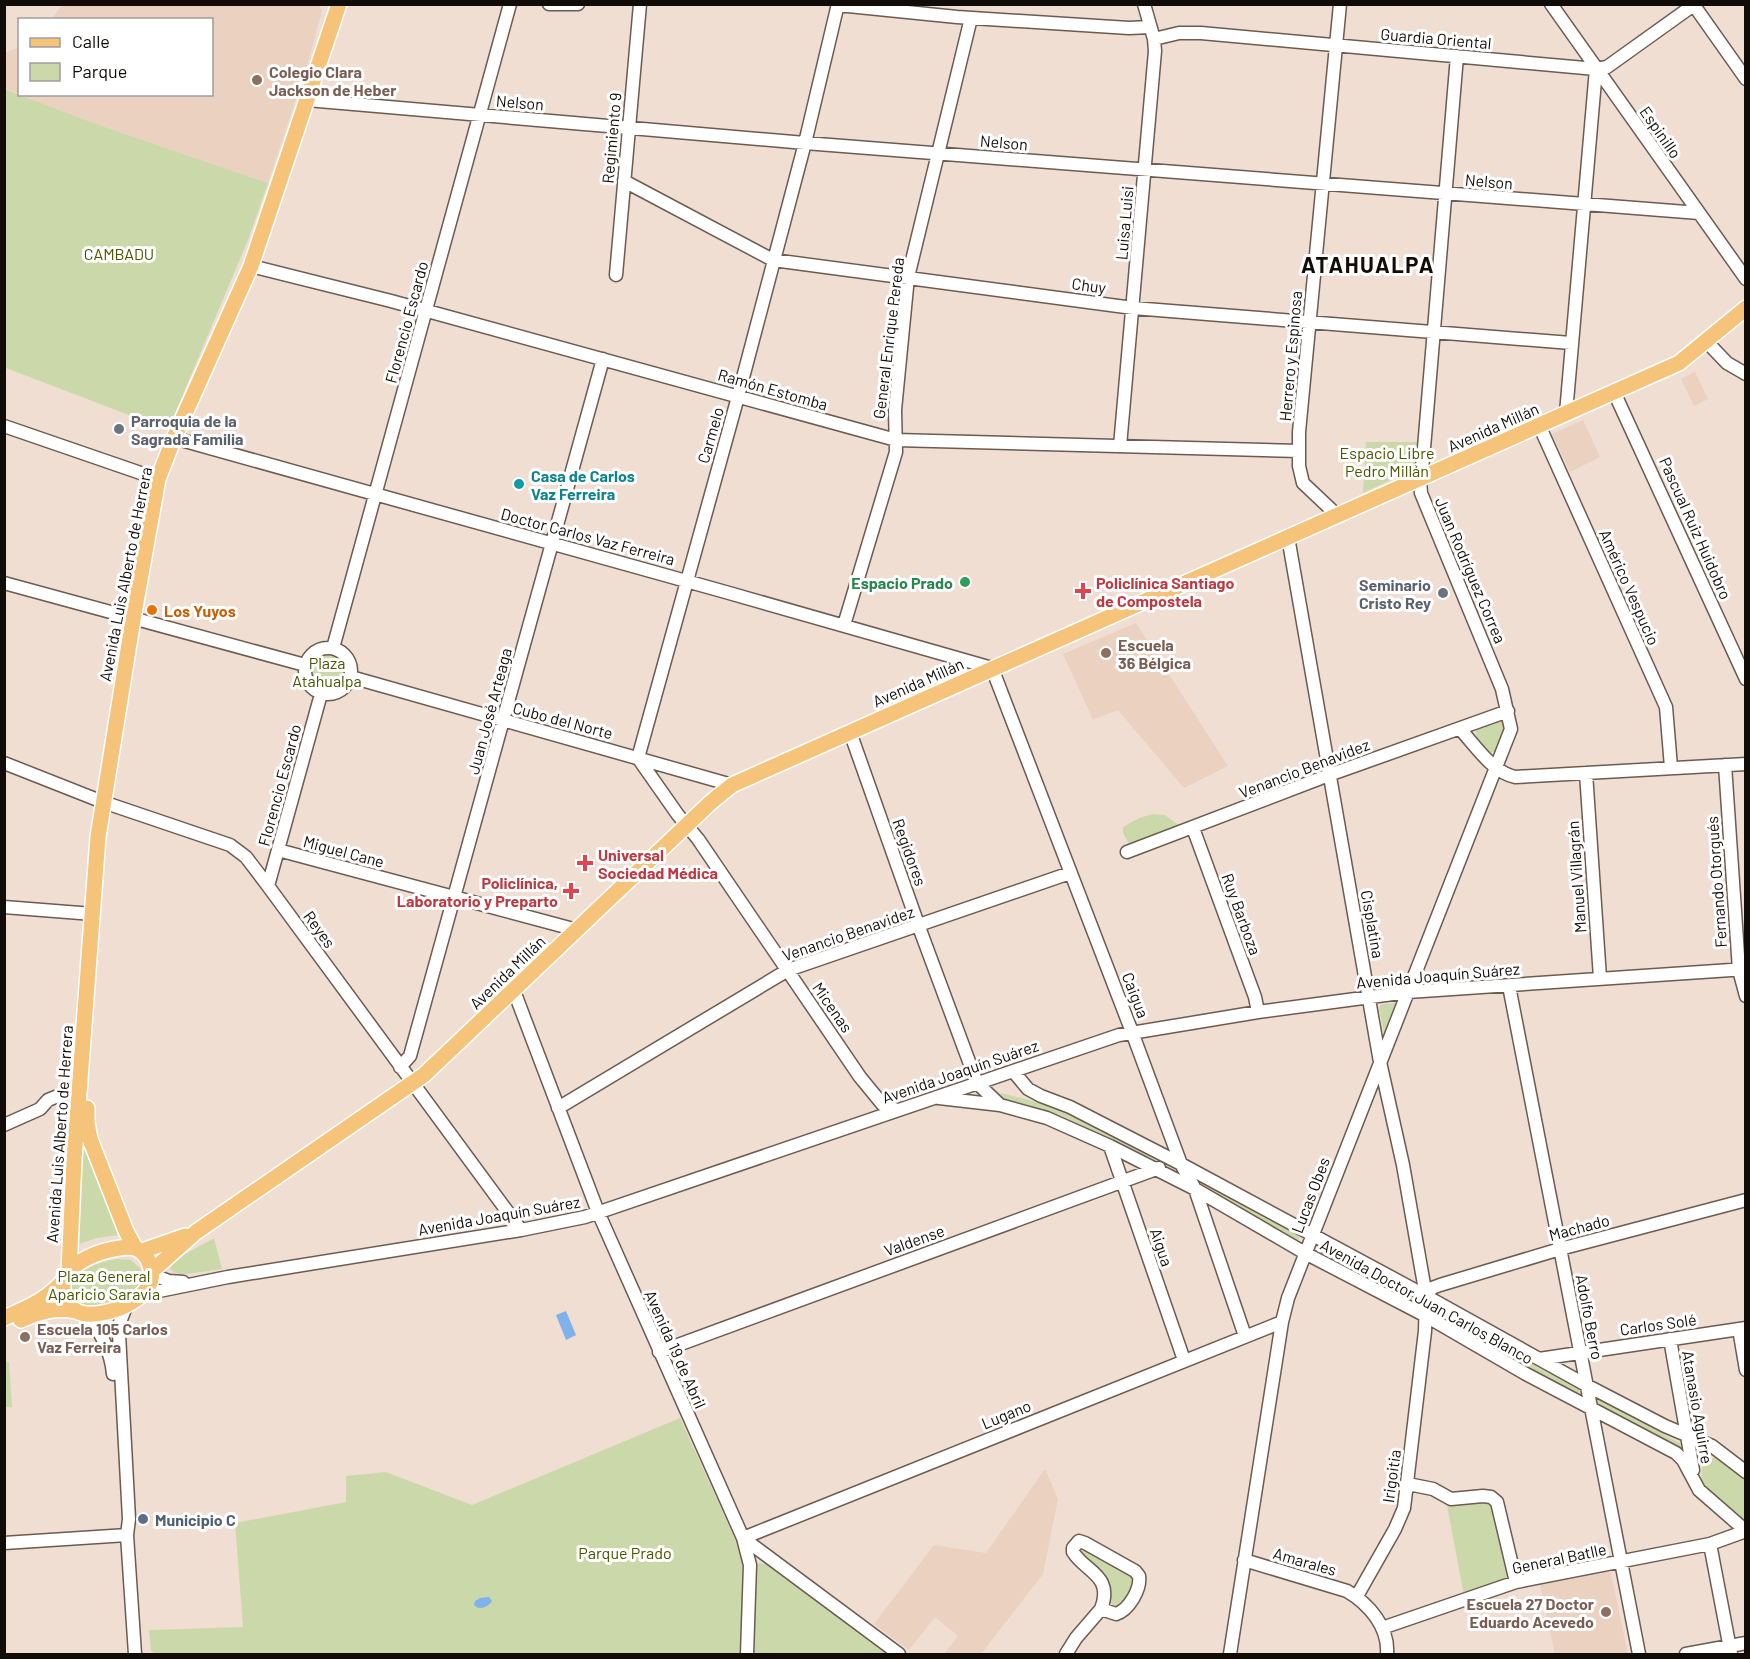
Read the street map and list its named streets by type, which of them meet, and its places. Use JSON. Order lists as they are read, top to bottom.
{
  "streets": {
    "main road": ["Avenida Millán", "Avenida Luis Alberto de Herrera"],
    "street": [
      "Guardia Oriental",
      "Nelson",
      "Espinillo",
      "Regimiento 9",
      "Luisa Luisi",
      "Chuy",
      "Florencio Escardo",
      "General Enrique Pereda",
      "Herrero y Espinosa",
      "Ramón Estomba",
      "Carmelo",
      "Pascual Ruiz Huidobro",
      "Doctor Carlos Vaz Ferreira",
      "Juan Rodríguez Correa",
      "Américo Vespucio",
      "Juan José Arteaga",
      "Cubo del Norte",
      "Venancio Benavidez",
      "Miguel Cane",
      "Regidores",
      "Manuel Villagrán",
      "Fernando Otorgués",
      "Ruy Barboza",
      "Cisplatina",
      "Reyes",
      "Avenida Joaquín Suárez",
      "Caigua",
      "Micenas",
      "Lucas Obes",
      "Machado",
      "Valdense",
      "Aigua",
      "Avenida Doctor Juan Carlos Blanco",
      "Adolfo Berro",
      "Carlos Solé",
      "Avenida 19 de Abril",
      "Atanasio Aguirre",
      "Lugano",
      "Irigoitia",
      "General Batlle",
      "Amarales"
    ]
  },
  "crossings": [
    ["Guardia Oriental", "Espinillo"],
    ["Guardia Oriental", "Luisa Luisi"],
    ["Guardia Oriental", "General Enrique Pereda"],
    ["Guardia Oriental", "Herrero y Espinosa"],
    ["Guardia Oriental", "Carmelo"],
    ["Guardia Oriental", "Juan Rodríguez Correa"],
    ["Nelson", "Espinillo"],
    ["Nelson", "Regimiento 9"],
    ["Nelson", "Luisa Luisi"],
    ["Nelson", "Florencio Escardo"],
    ["Nelson", "General Enrique Pereda"],
    ["Nelson", "Herrero y Espinosa"],
    ["Nelson", "Carmelo"],
    ["Nelson", "Juan Rodríguez Correa"],
    ["Nelson", "Avenida Luis Alberto de Herrera"],
    ["Regimiento 9", "Chuy"],
    ["Luisa Luisi", "Chuy"],
    ["Luisa Luisi", "Ramón Estomba"],
    ["Chuy", "General Enrique Pereda"],
    ["Chuy", "Herrero y Espinosa"],
    ["Chuy", "Carmelo"],
    ["Chuy", "Juan Rodríguez Correa"],
    ["Florencio Escardo", "Ramón Estomba"],
    ["Florencio Escardo", "Doctor Carlos Vaz Ferreira"],
    ["Florencio Escardo", "Cubo del Norte"],
    ["Florencio Escardo", "Miguel Cane"],
    ["Florencio Escardo", "Reyes"],
    ["General Enrique Pereda", "Ramón Estomba"],
    ["General Enrique Pereda", "Doctor Carlos Vaz Ferreira"],
    ["Herrero y Espinosa", "Ramón Estomba"],
    ["Herrero y Espinosa", "Avenida Millán"],
    ["Ramón Estomba", "Carmelo"],
    ["Ramón Estomba", "Avenida Luis Alberto de Herrera"],
    ["Ramón Estomba", "Juan José Arteaga"],
    ["Avenida Millán", "Pascual Ruiz Huidobro"],
    ["Avenida Millán", "Doctor Carlos Vaz Ferreira"],
    ["Avenida Millán", "Juan Rodríguez Correa"],
    ["Avenida Millán", "Avenida Luis Alberto de Herrera"],
    ["Avenida Millán", "Américo Vespucio"],
    ["Avenida Millán", "Cubo del Norte"],
    ["Avenida Millán", "Miguel Cane"],
    ["Avenida Millán", "Regidores"],
    ["Avenida Millán", "Cisplatina"],
    ["Avenida Millán", "Reyes"],
    ["Avenida Millán", "Avenida Joaquín Suárez"],
    ["Avenida Millán", "Caigua"],
    ["Avenida Millán", "Micenas"],
    ["Avenida Millán", "Avenida 19 de Abril"],
    ["Carmelo", "Doctor Carlos Vaz Ferreira"],
    ["Carmelo", "Cubo del Norte"],
    ["Doctor Carlos Vaz Ferreira", "Avenida Luis Alberto de Herrera"],
    ["Doctor Carlos Vaz Ferreira", "Juan José Arteaga"],
    ["Doctor Carlos Vaz Ferreira", "Caigua"],
    ["Juan Rodríguez Correa", "Venancio Benavidez"],
    ["Juan Rodríguez Correa", "Lucas Obes"],
    ["Avenida Luis Alberto de Herrera", "Reyes"],
    ["Avenida Luis Alberto de Herrera", "Avenida Joaquín Suárez"],
    ["Juan José Arteaga", "Cubo del Norte"],
    ["Juan José Arteaga", "Miguel Cane"],
    ["Juan José Arteaga", "Reyes"],
    ["Venancio Benavidez", "Regidores"],
    ["Venancio Benavidez", "Ruy Barboza"],
    ["Venancio Benavidez", "Cisplatina"],
    ["Venancio Benavidez", "Caigua"],
    ["Venancio Benavidez", "Micenas"],
    ["Venancio Benavidez", "Avenida 19 de Abril"],
    ["Regidores", "Avenida Joaquín Suárez"],
    ["Regidores", "Avenida Doctor Juan Carlos Blanco"],
    ["Manuel Villagrán", "Avenida Joaquín Suárez"],
    ["Fernando Otorgués", "Avenida Joaquín Suárez"],
    ["Ruy Barboza", "Avenida Joaquín Suárez"],
    ["Cisplatina", "Avenida Joaquín Suárez"],
    ["Cisplatina", "Lucas Obes"],
    ["Cisplatina", "Machado"],
    ["Cisplatina", "Avenida Doctor Juan Carlos Blanco"],
    ["Cisplatina", "Irigoitia"],
    ["Reyes", "Avenida Joaquín Suárez"],
    ["Avenida Joaquín Suárez", "Caigua"],
    ["Avenida Joaquín Suárez", "Micenas"],
    ["Avenida Joaquín Suárez", "Lucas Obes"],
    ["Avenida Joaquín Suárez", "Avenida Doctor Juan Carlos Blanco"],
    ["Avenida Joaquín Suárez", "Adolfo Berro"],
    ["Avenida Joaquín Suárez", "Avenida 19 de Abril"],
    ["Caigua", "Valdense"],
    ["Caigua", "Avenida Doctor Juan Carlos Blanco"],
    ["Caigua", "Lugano"],
    ["Lucas Obes", "Avenida Doctor Juan Carlos Blanco"],
    ["Lucas Obes", "Lugano"],
    ["Lucas Obes", "Amarales"],
    ["Machado", "Avenida Doctor Juan Carlos Blanco"],
    ["Machado", "Adolfo Berro"],
    ["Valdense", "Aigua"],
    ["Valdense", "Avenida Doctor Juan Carlos Blanco"],
    ["Valdense", "Avenida 19 de Abril"],
    ["Aigua", "Avenida Doctor Juan Carlos Blanco"],
    ["Aigua", "Lugano"],
    ["Avenida Doctor Juan Carlos Blanco", "Adolfo Berro"],
    ["Avenida Doctor Juan Carlos Blanco", "Carlos Solé"],
    ["Avenida Doctor Juan Carlos Blanco", "Atanasio Aguirre"],
    ["Avenida Doctor Juan Carlos Blanco", "Irigoitia"],
    ["Avenida Doctor Juan Carlos Blanco", "General Batlle"],
    ["Adolfo Berro", "Carlos Solé"],
    ["Adolfo Berro", "General Batlle"],
    ["Carlos Solé", "Atanasio Aguirre"],
    ["Avenida 19 de Abril", "Lugano"],
    ["Irigoitia", "Amarales"]
  ],
  "districts": ["ATAHUALPA"],
  "parks": [
    "CAMBADU",
    "Espacio Libre Pedro Millán",
    "Plaza Atahualpa",
    "Plaza General Aparicio Saravia",
    "Parque Prado"
  ],
  "places": {
    "other": [
      "Colegio Clara Jackson de Heber",
      "Parroquia de la Sagrada Familia",
      "Casa de Carlos Vaz Ferreira",
      "Espacio Prado",
      "Seminario Cristo Rey",
      "Los Yuyos",
      "Escuela 36 Bélgica",
      "Escuela 105 Carlos Vaz Ferreira",
      "Municipio C",
      "Escuela 27 Doctor Eduardo Acevedo"
    ],
    "health": ["Policlínica Santiago de Compostela", "Universal Sociedad Médica", "Policlínica, Laboratorio y Preparto"]
  },
  "legend": ["Calle", "Parque"]
}
